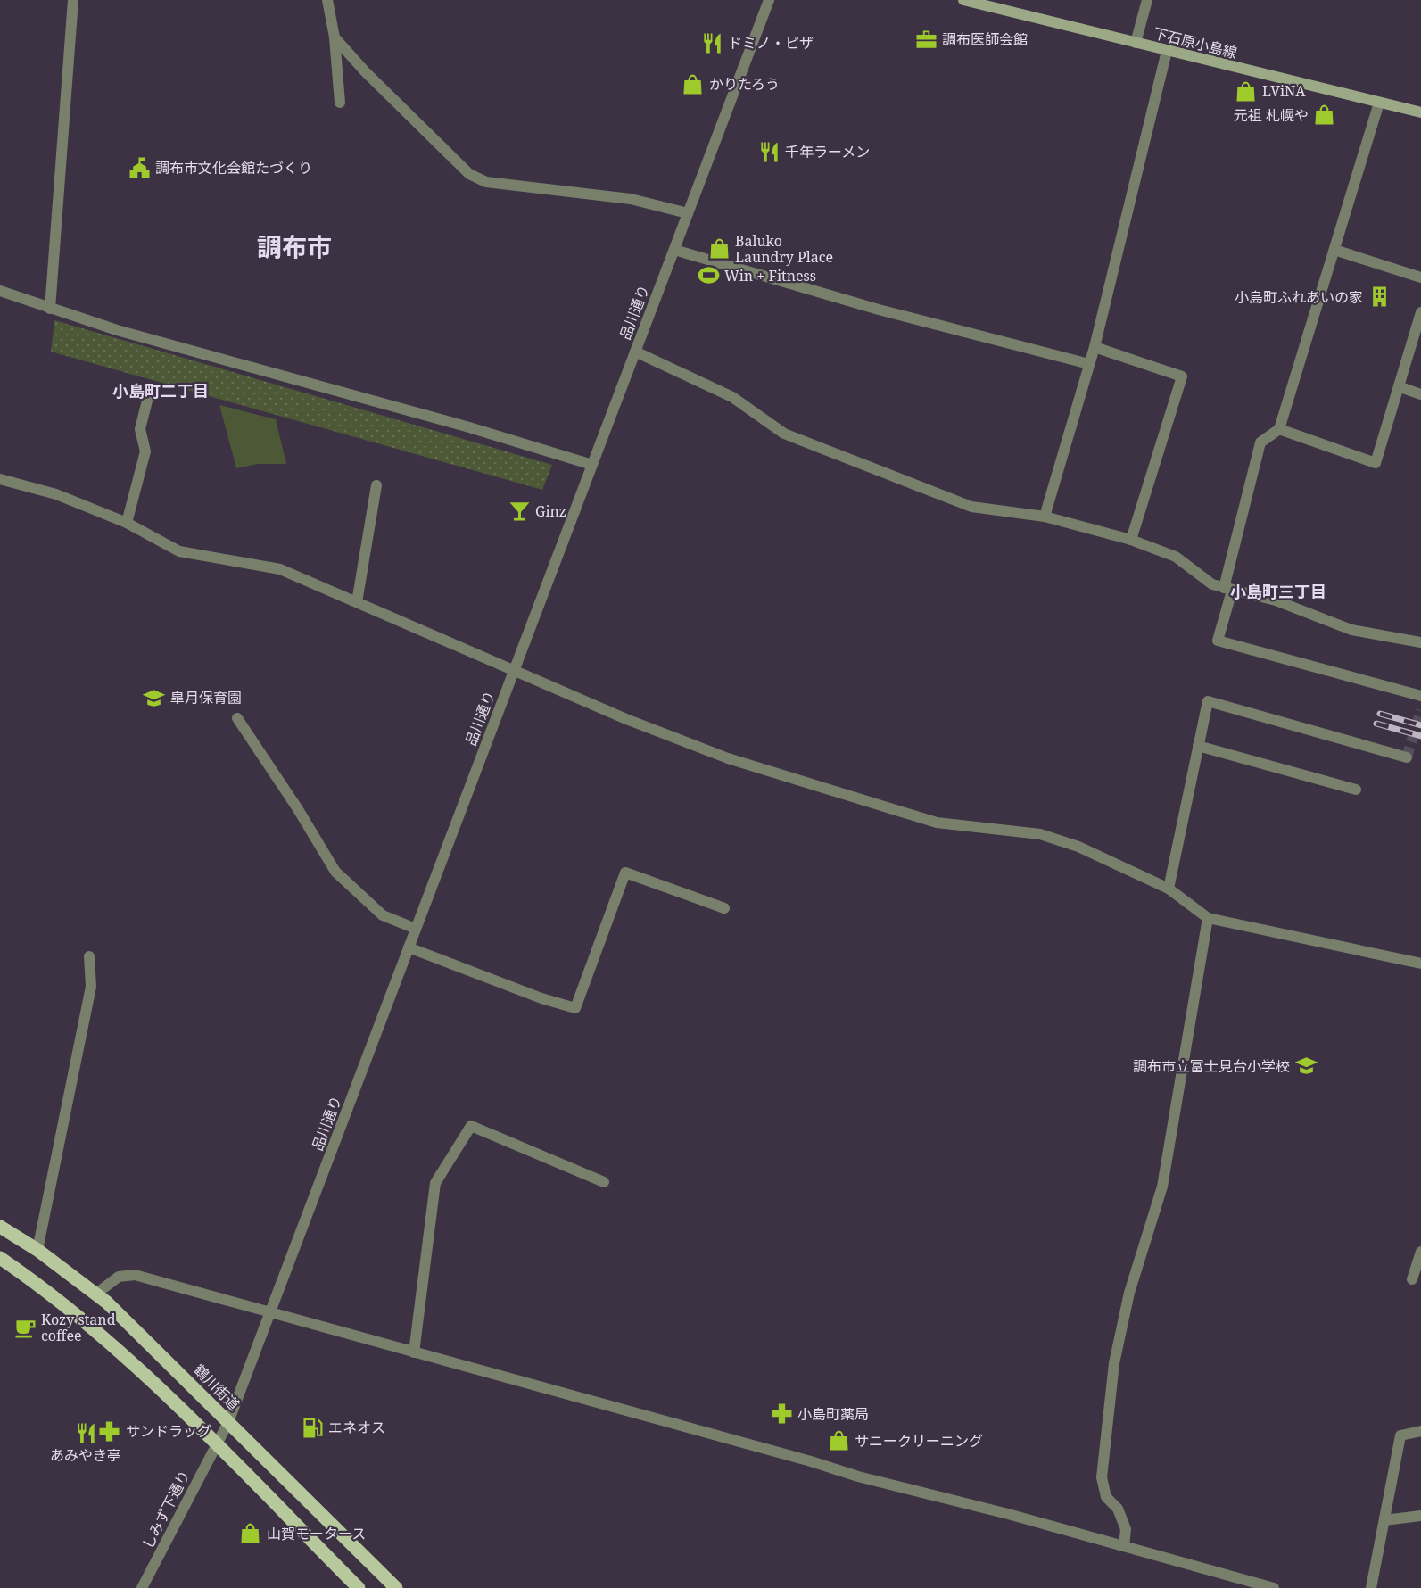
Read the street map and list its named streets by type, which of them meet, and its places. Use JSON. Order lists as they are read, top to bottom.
{
  "streets": {
    "main road": ["下石原小島線", "鶴川街道"],
    "street": ["品川通り", "しみず下通り"]
  },
  "crossings": [
    ["品川通り", "鶴川街道"],
    ["品川通り", "しみず下通り"]
  ],
  "districts": ["調布市", "小島町二丁目", "小島町三丁目"],
  "places": {
    "office": ["調布医師会館"],
    "restaurant": ["ドミノ・ピザ", "千年ラーメン", "あみやき亭"],
    "shop": [
      "かりたろう",
      "LViNA",
      "元祖 札幌や",
      "Baluko Laundry Place",
      "サニークリーニング",
      "山賀モータース"
    ],
    "public building": ["調布市文化会館たづくり"],
    "sports": ["Win + Fitness"],
    "building": ["小島町ふれあいの家"],
    "bar": ["Ginz"],
    "school or university": ["皐月保育園", "調布市立富士見台小学校"],
    "cafe": ["Kozy stand coffee"],
    "pharmacy": ["小島町薬局", "サンドラッグ"],
    "fuel station": ["エネオス"]
  }
}
